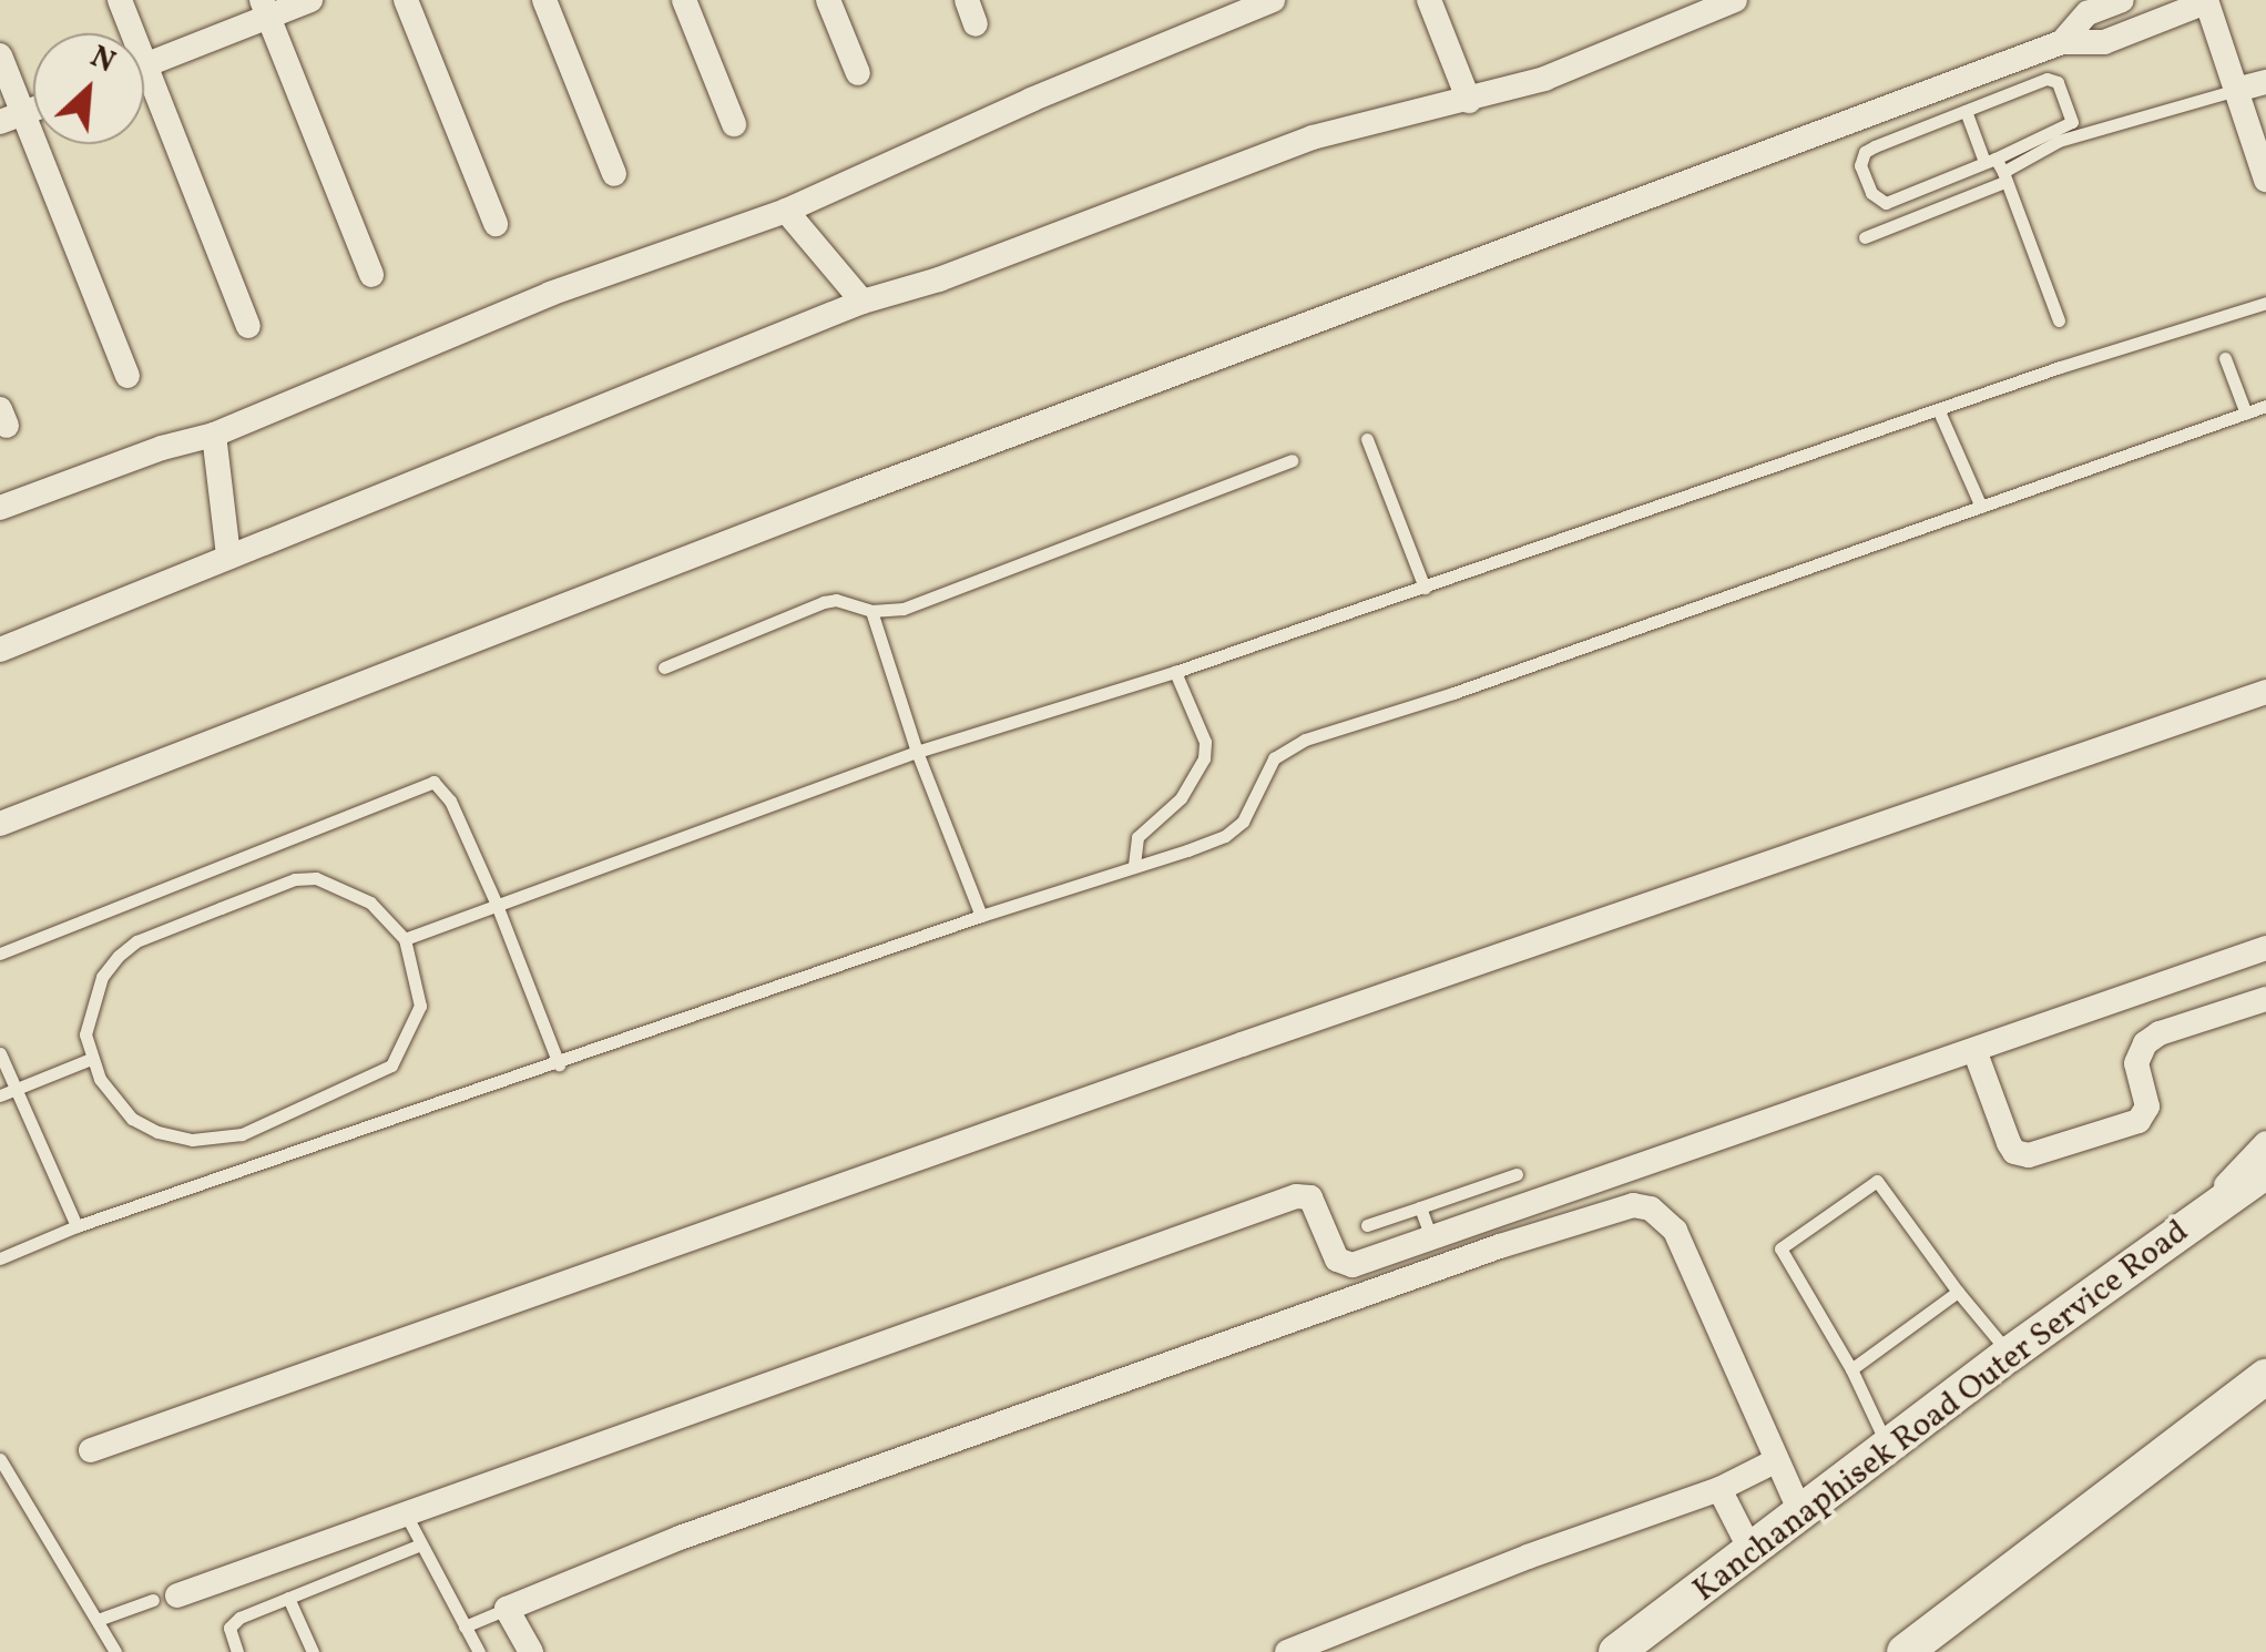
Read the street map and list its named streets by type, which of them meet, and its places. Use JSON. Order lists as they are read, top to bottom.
{
  "streets": {
    "main road": ["Kanchanaphisek Road Outer Service Road"]
  },
  "north": "top right"
}
